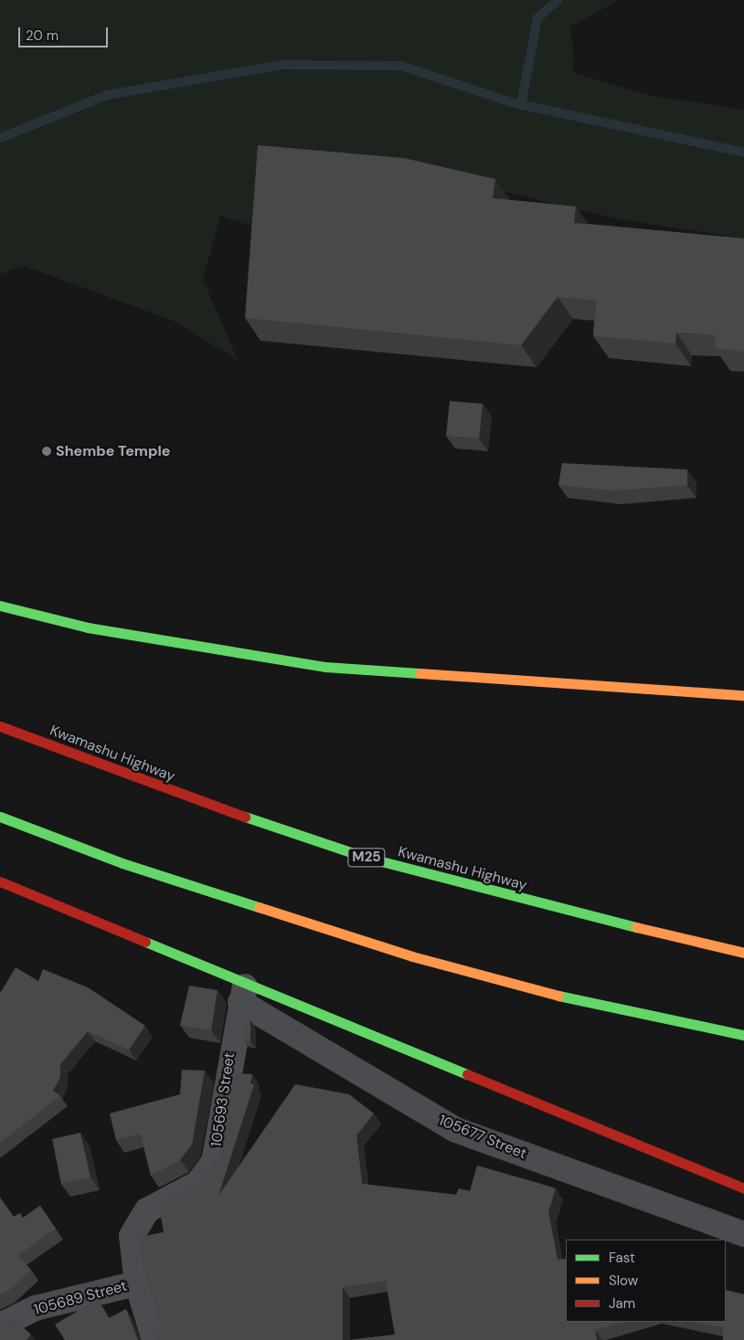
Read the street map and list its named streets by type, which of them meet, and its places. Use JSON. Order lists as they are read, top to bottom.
{
  "streets": {
    "main road": ["Kwamashu Highway", "M25"],
    "street": ["105693 Street", "105677 Street", "105689 Street"]
  },
  "crossings": [
    ["105693 Street", "105677 Street"],
    ["105693 Street", "105689 Street"]
  ],
  "places": ["Shembe Temple"],
  "legend": ["Fast", "Slow", "Jam"],
  "scale_bar": "20 m"
}
